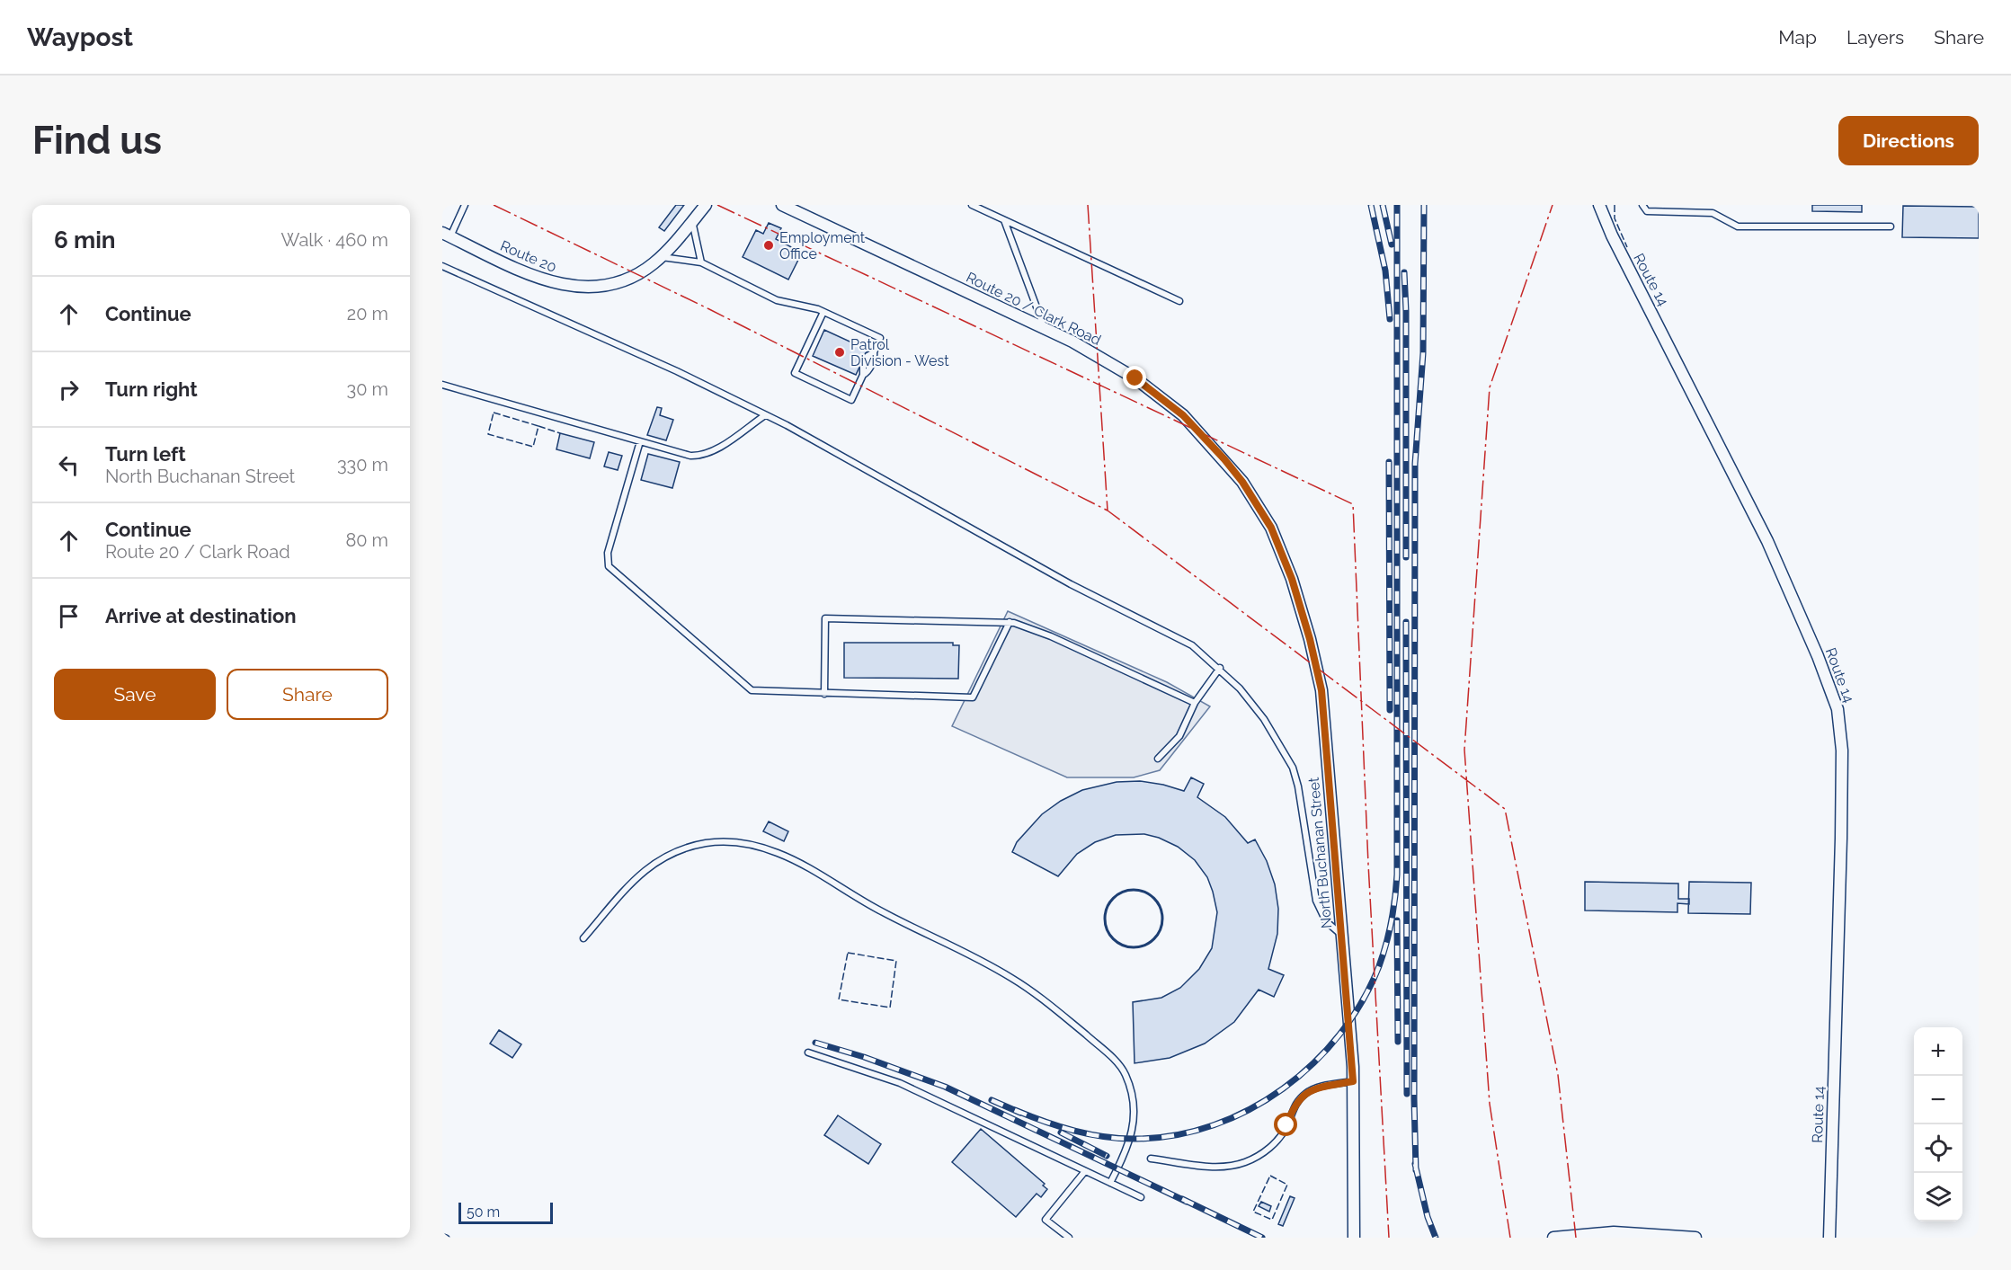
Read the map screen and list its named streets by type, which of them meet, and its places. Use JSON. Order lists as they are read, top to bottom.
{
  "streets": {
    "street": [
      "Route 20",
      "Route 14",
      "Route 20 / Clark Road",
      "North Buchanan Street"
    ]
  },
  "crossings": [
    ["Route 20 / Clark Road", "North Buchanan Street"]
  ],
  "places": ["Employment Office", "Patrol Division - West"],
  "scale_bar": "50 m",
  "page": {
    "header": "Waypost",
    "nav": ["Map", "Layers", "Share"],
    "buttons": [
      "Directions",
      ["Save", "Share"]
    ],
    "title": "Find us",
    "heading": ["6 min", "Walk · 460 m"],
    "list": [
      ["Continue", "20 m"],
      ["Turn right", "30 m"],
      ["Turn left", "North Buchanan Street", "330 m"],
      ["Continue", "Route 20 / Clark Road", "80 m"],
      "Arrive at destination"
    ],
    "map_buttons": ["+", "−"],
    "scale": "50 m"
  }
}
